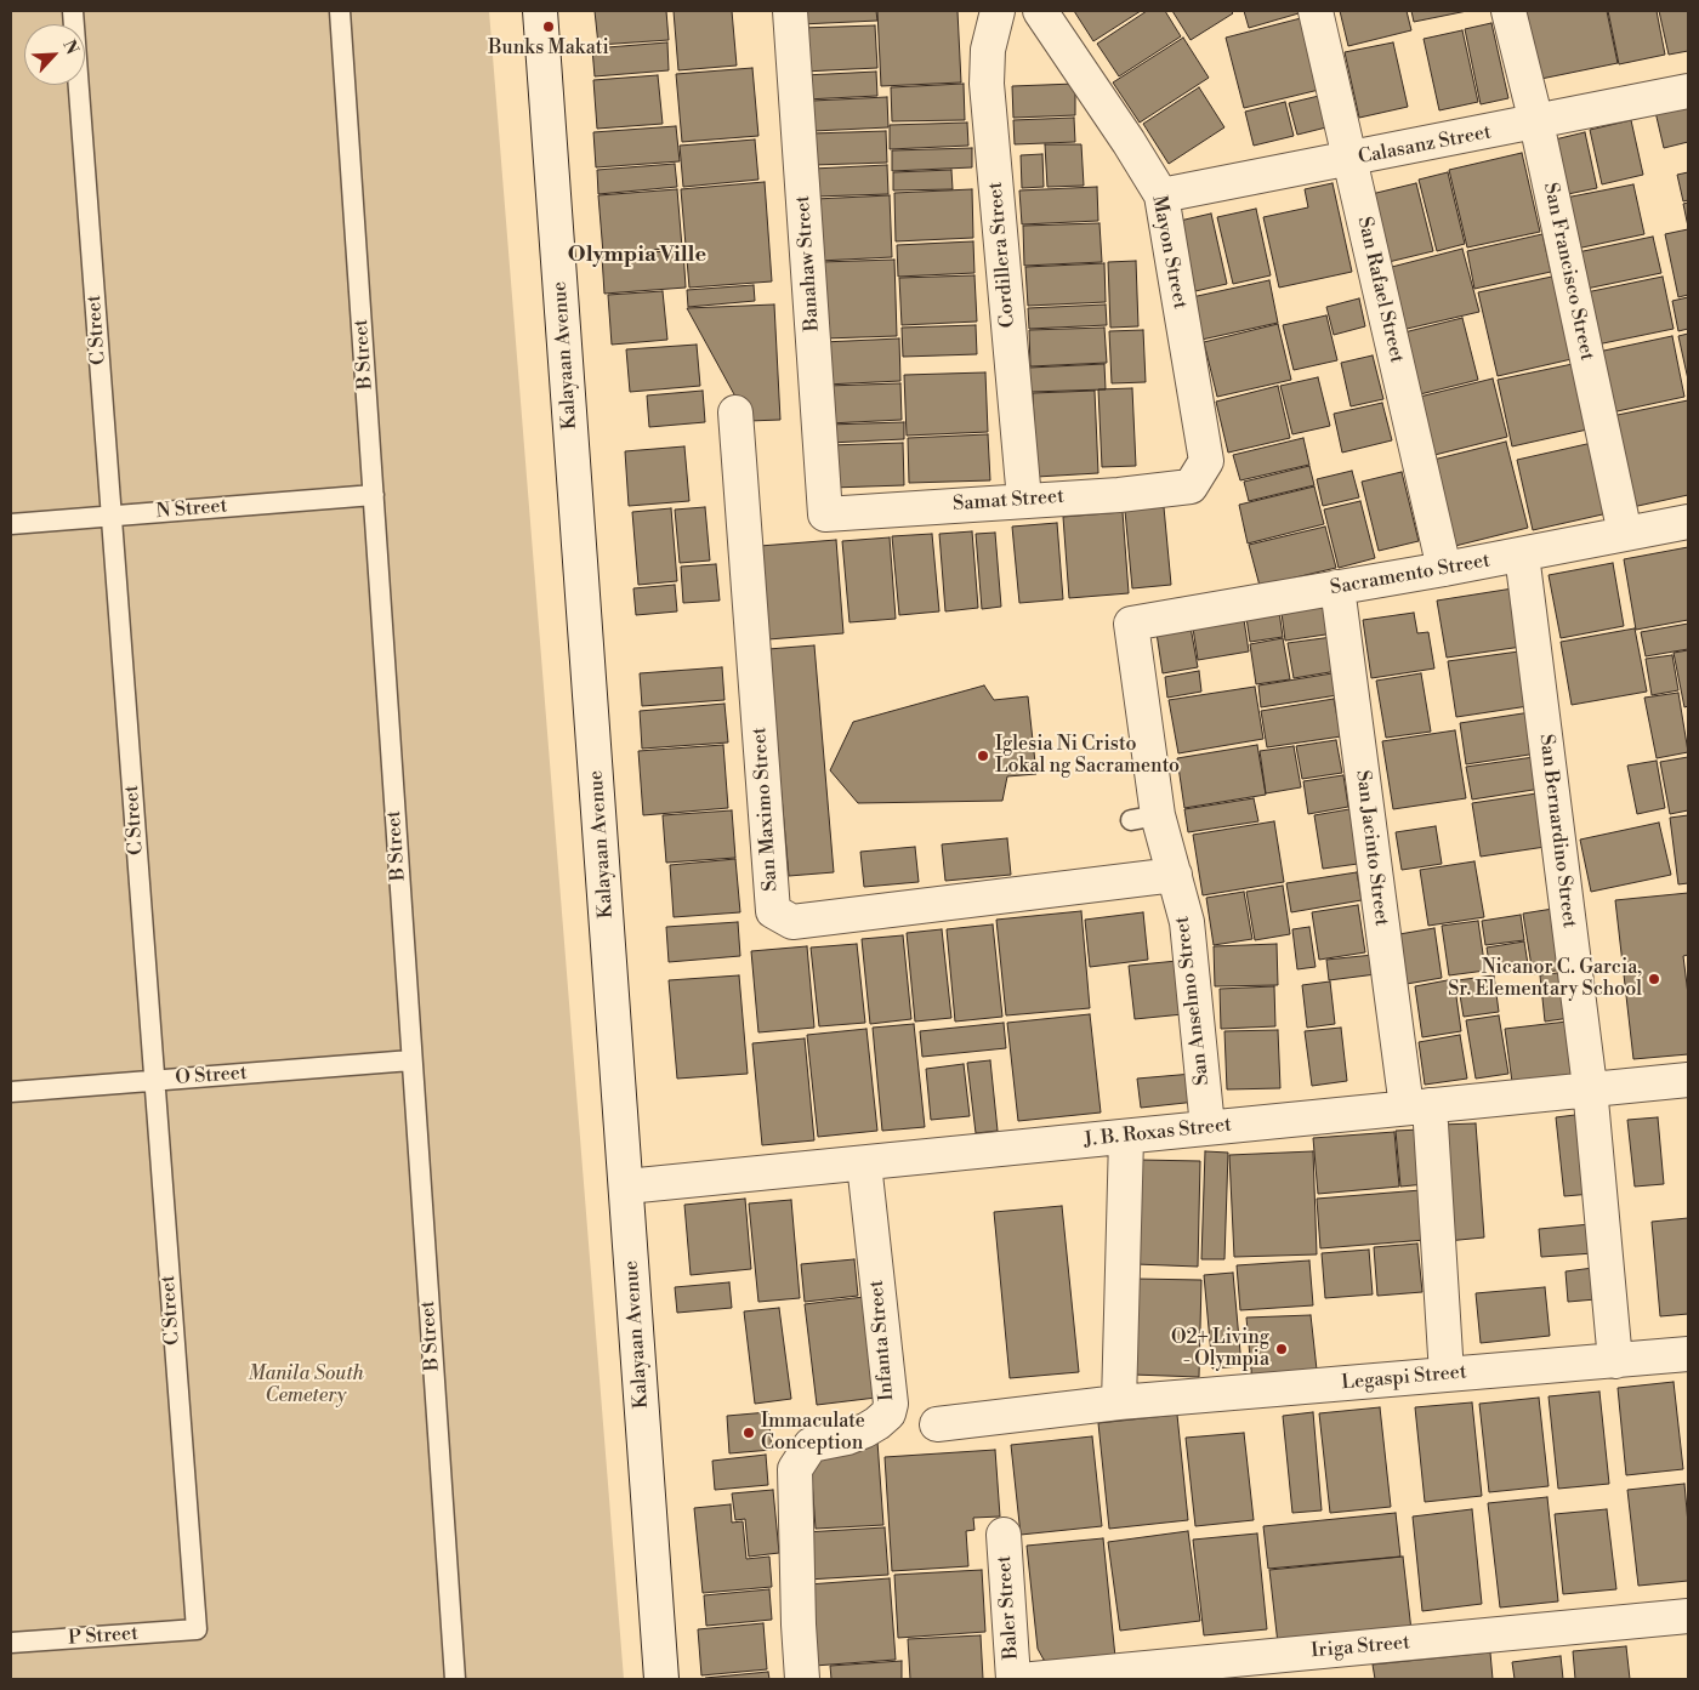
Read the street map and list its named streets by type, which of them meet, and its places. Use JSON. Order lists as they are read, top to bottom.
{
  "streets": {
    "street": [
      "Calasanz Street",
      "Mayon Street",
      "Cordillera Street",
      "Banahaw Street",
      "San Francisco Street",
      "San Rafael Street",
      "Kalayaan Avenue",
      "Samat Street",
      "Sacramento Street",
      "San Maximo Street",
      "San Bernardino Street",
      "San Jacinto Street",
      "San Anselmo Street",
      "J. B. Roxas Street",
      "Infanta Street",
      "Legaspi Street",
      "Baler Street",
      "Iriga Street"
    ],
    "lane": [
      "C Street",
      "B Street",
      "N Street",
      "O Street",
      "P Street"
    ]
  },
  "crossings": [
    ["Calasanz Street", "Mayon Street"],
    ["Calasanz Street", "San Francisco Street"],
    ["Calasanz Street", "San Rafael Street"],
    ["Mayon Street", "Samat Street"],
    ["Cordillera Street", "Samat Street"],
    ["Banahaw Street", "Samat Street"],
    ["San Francisco Street", "Sacramento Street"],
    ["San Rafael Street", "Sacramento Street"],
    ["C Street", "N Street"],
    ["C Street", "O Street"],
    ["C Street", "P Street"],
    ["B Street", "N Street"],
    ["B Street", "O Street"],
    ["Kalayaan Avenue", "J. B. Roxas Street"],
    ["Sacramento Street", "San Bernardino Street"],
    ["Sacramento Street", "San Jacinto Street"],
    ["Sacramento Street", "San Anselmo Street"],
    ["San Maximo Street", "San Anselmo Street"],
    ["San Bernardino Street", "J. B. Roxas Street"],
    ["San Bernardino Street", "Legaspi Street"],
    ["San Jacinto Street", "J. B. Roxas Street"],
    ["San Jacinto Street", "Legaspi Street"],
    ["San Anselmo Street", "J. B. Roxas Street"],
    ["J. B. Roxas Street", "Infanta Street"]
  ],
  "districts": ["Olympia Ville"],
  "parks": ["Manila South Cemetery"],
  "places": [
    "Bunks Makati",
    "Iglesia Ni Cristo Lokal ng Sacramento",
    "Nicanor C. Garcia, Sr. Elementary School",
    "O2+ Living - Olympia",
    "Immaculate Conception"
  ],
  "north": "top right"
}
